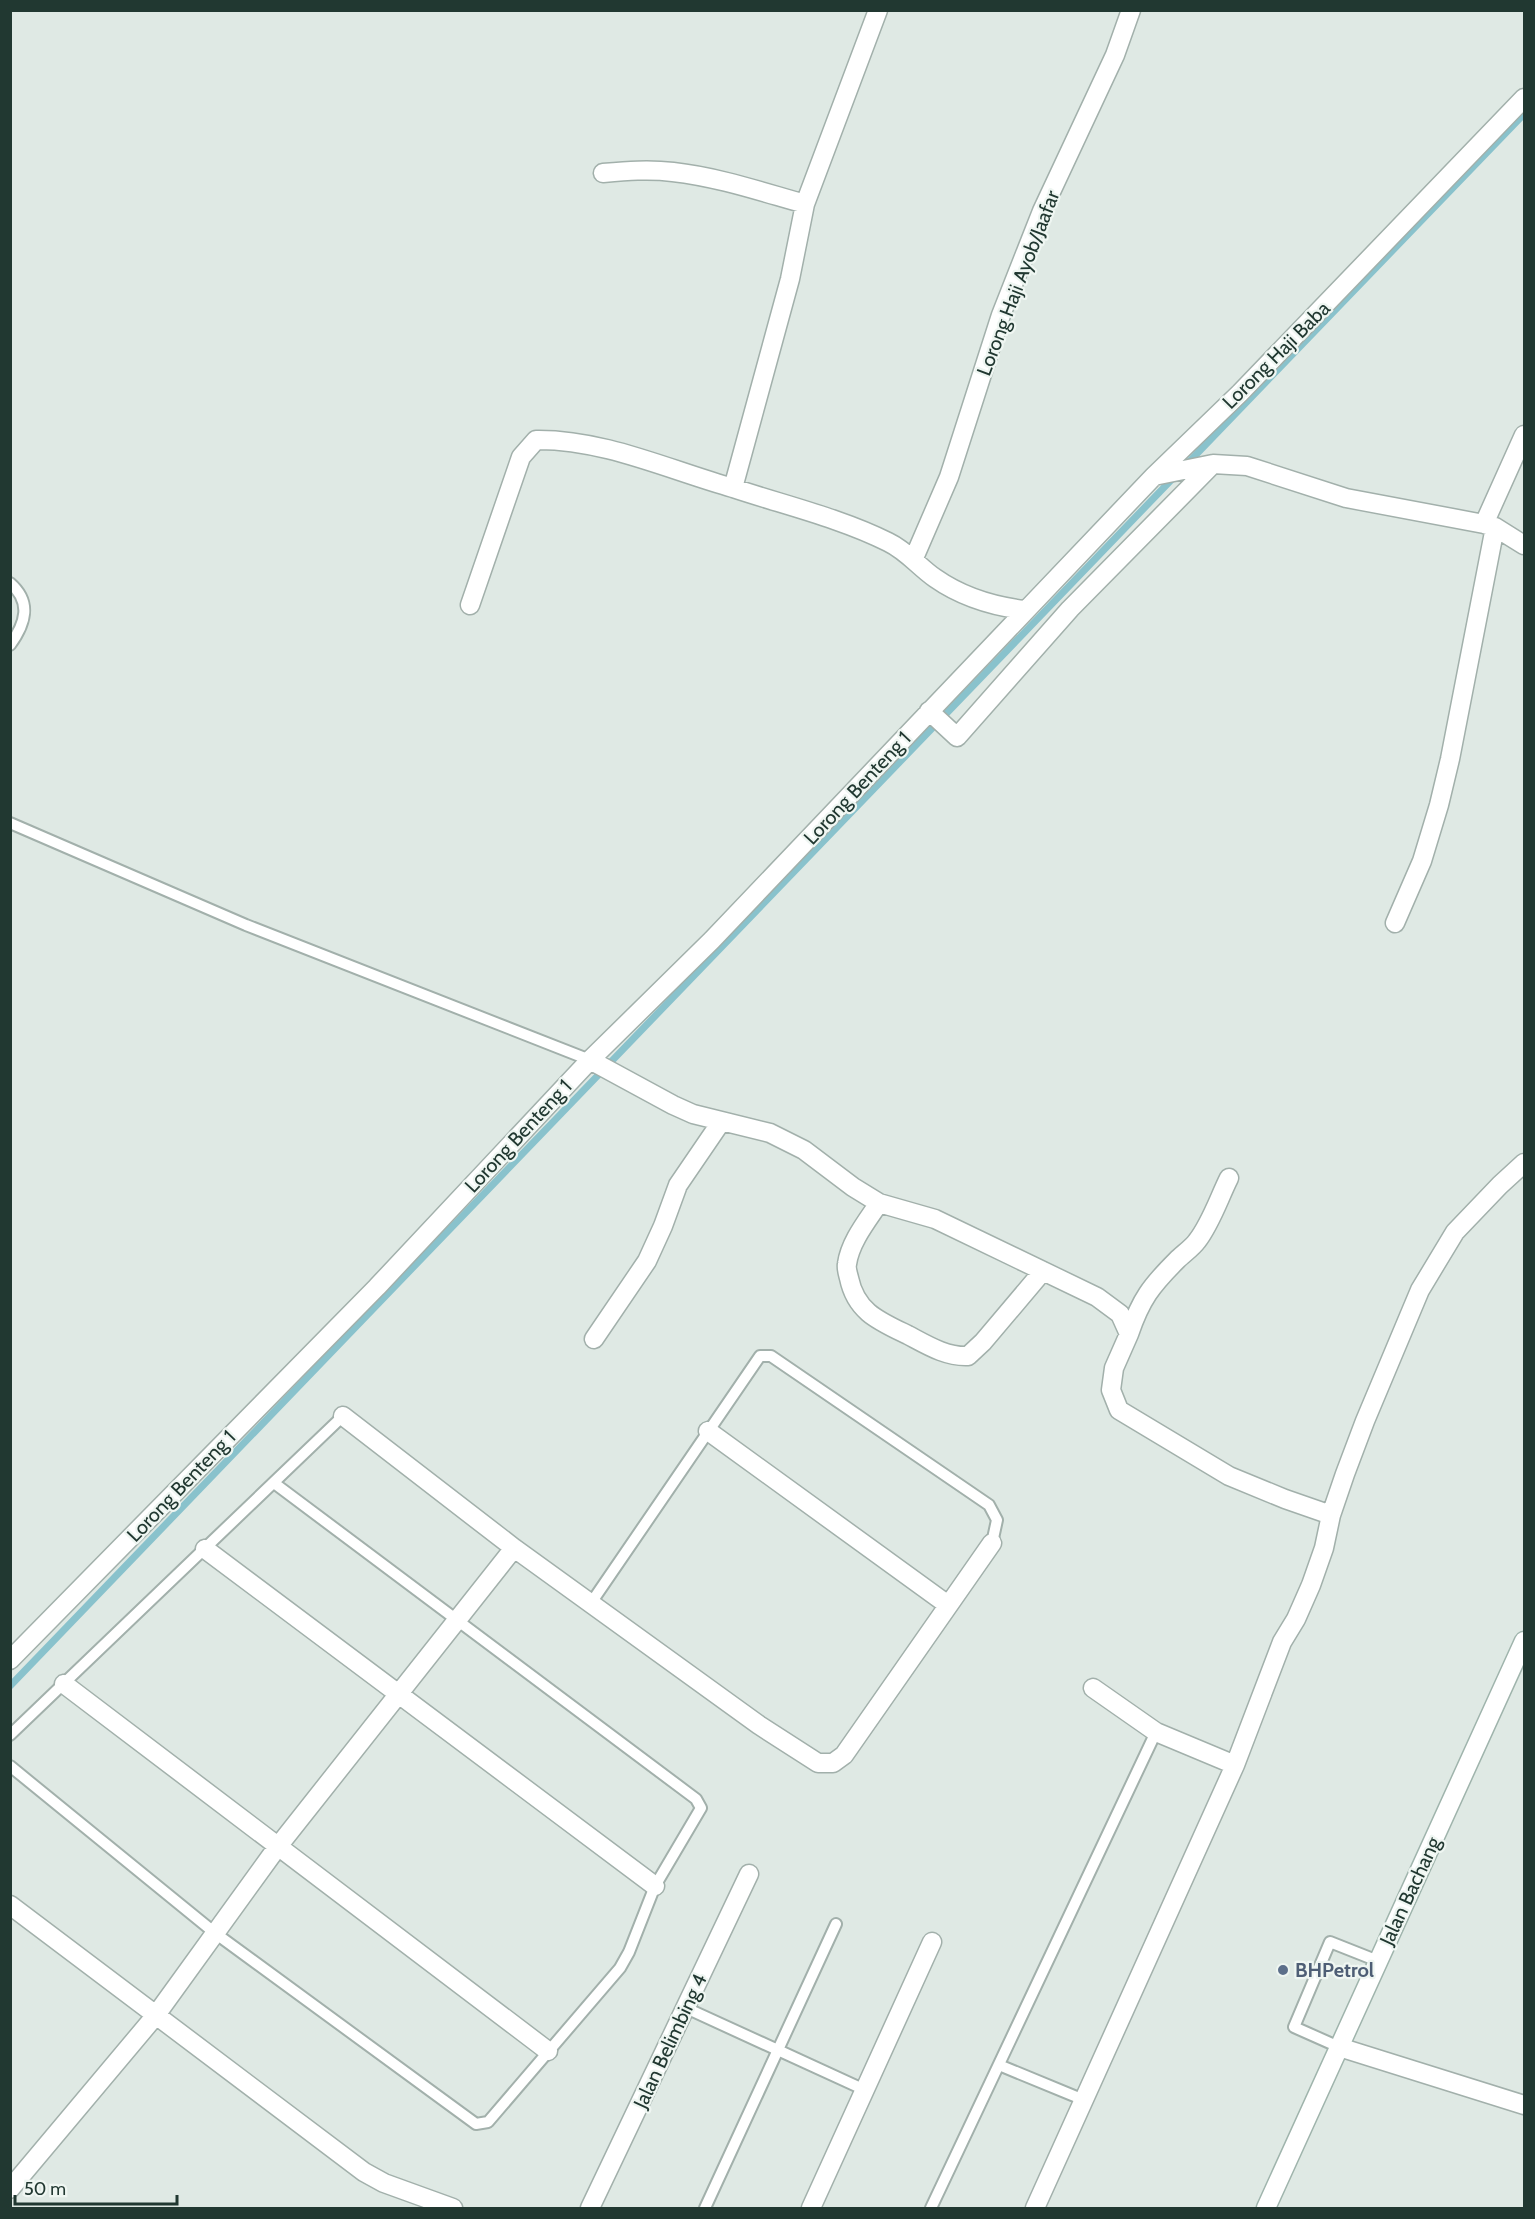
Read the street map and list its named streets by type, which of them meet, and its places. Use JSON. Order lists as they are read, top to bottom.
{
  "streets": {
    "street": [
      "Lorong Haji Ayob/Jaafar",
      "Lorong Haji Baba",
      "Lorong Benteng 1",
      "Jalan Bachang",
      "Jalan Belimbing 4"
    ]
  },
  "crossings": [
    ["Lorong Haji Baba", "Lorong Benteng 1"]
  ],
  "places": ["BHPetrol"],
  "scale_bar": "50 m"
}
